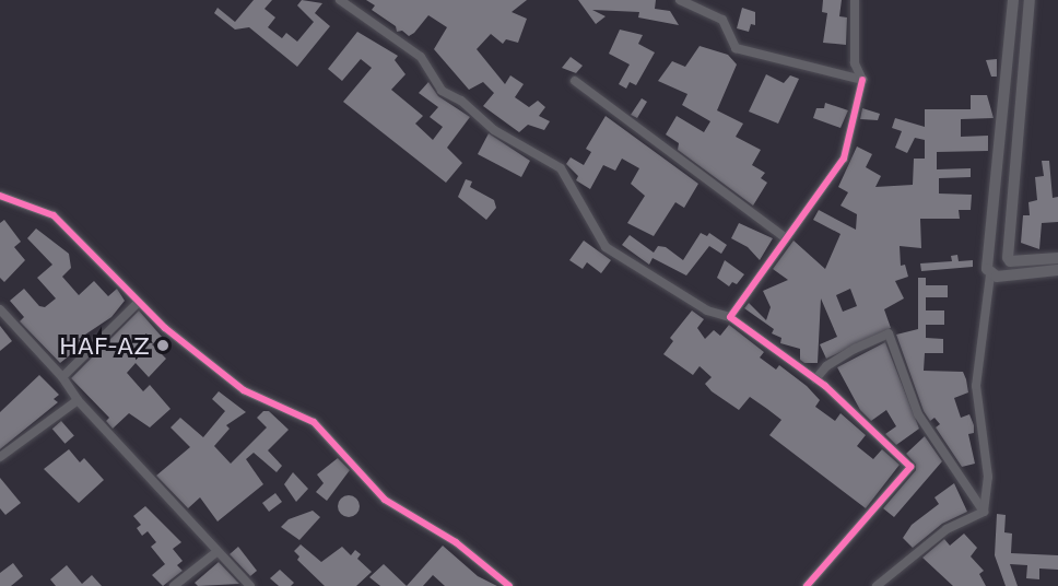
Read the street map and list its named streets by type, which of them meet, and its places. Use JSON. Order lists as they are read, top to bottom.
{
  "places": ["HAF-AZ"]
}
